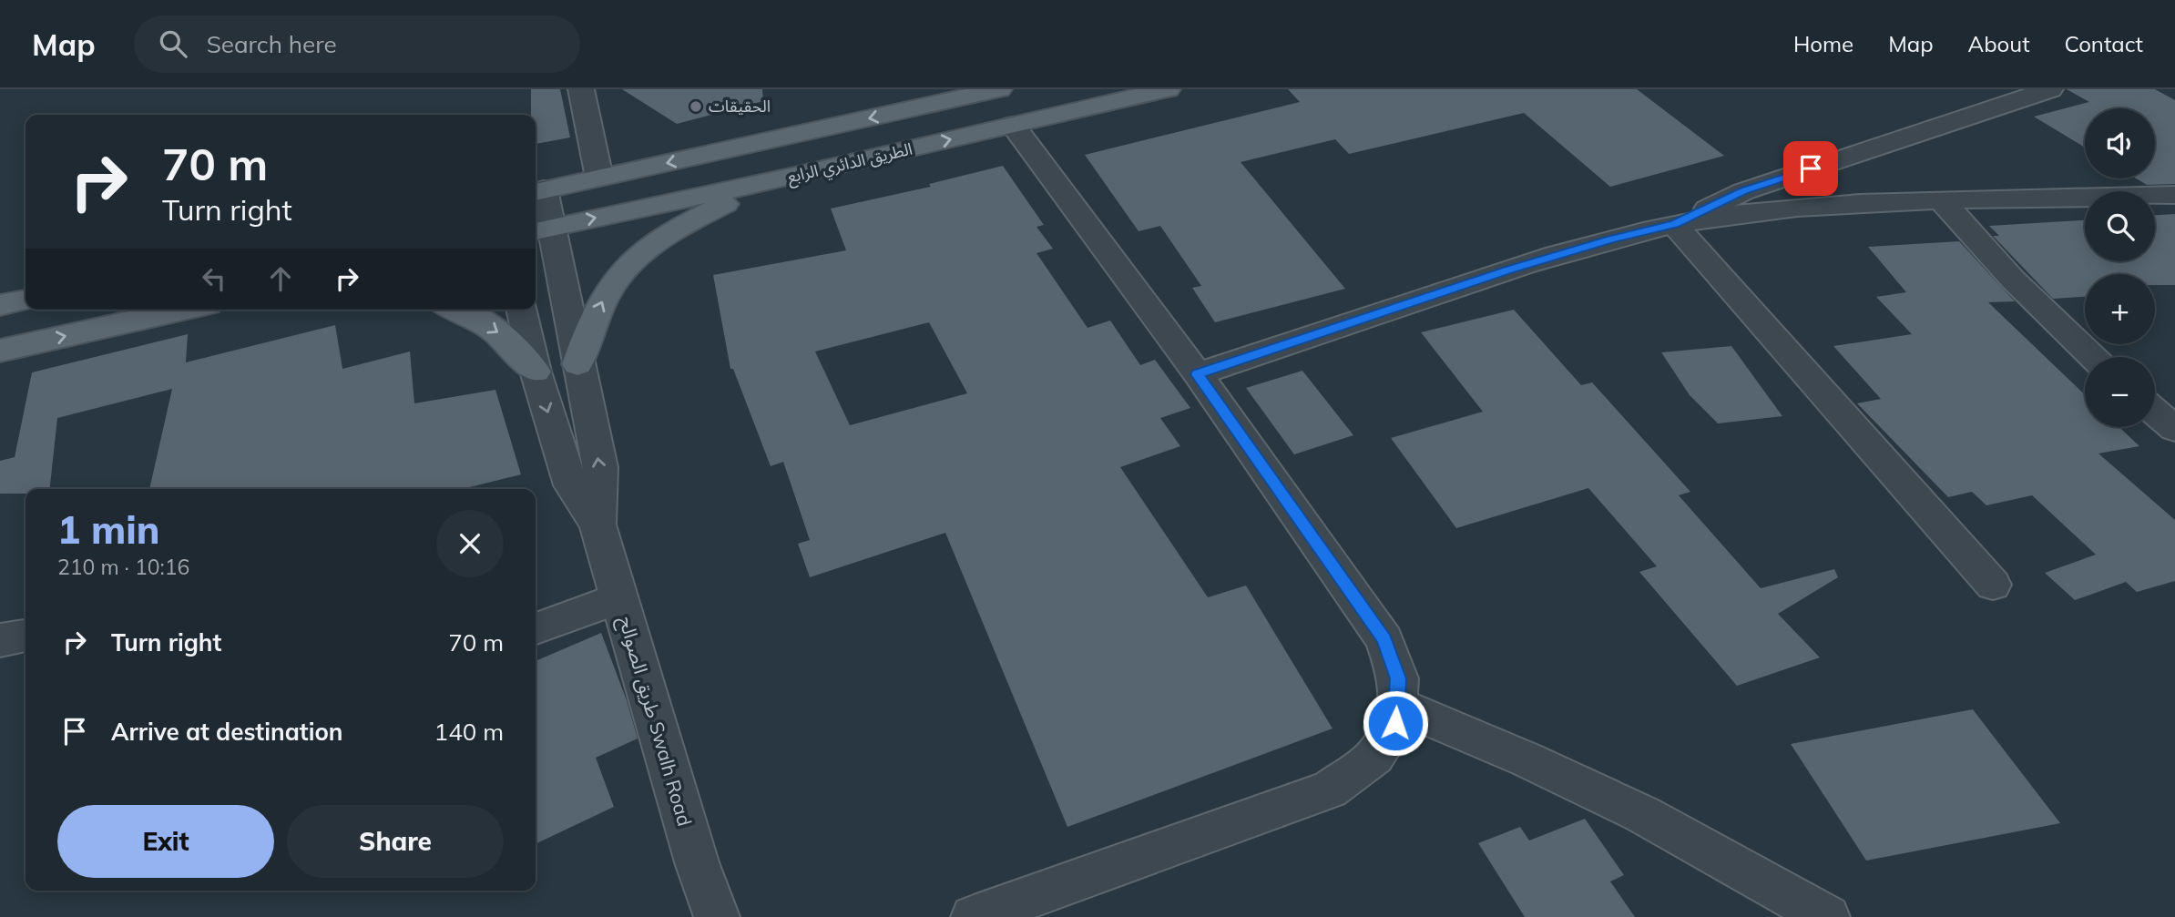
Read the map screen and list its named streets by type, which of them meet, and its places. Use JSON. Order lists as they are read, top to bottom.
{
  "streets": {
    "main road": ["الطريق الدائري الرابع"],
    "street": ["طريق الصوالح Swalh Road"]
  },
  "crossings": [
    ["الطريق الدائري الرابع", "طريق الصوالح Swalh Road"]
  ],
  "places": ["الحقيقات"],
  "page": {
    "header": "Map",
    "search": "Search here",
    "nav": [
      "Home",
      "Map",
      "About",
      "Contact"
    ],
    "map_buttons": ["+", "−"],
    "turn": ["70 m", "Turn right"],
    "heading": ["1 min", "210 m · 10:16"],
    "list": [
      {
        "name": "Turn right",
        "value": "70 m"
      },
      {
        "name": "Arrive at destination",
        "value": "140 m"
      }
    ],
    "buttons": ["Exit", "Share"]
  }
}
